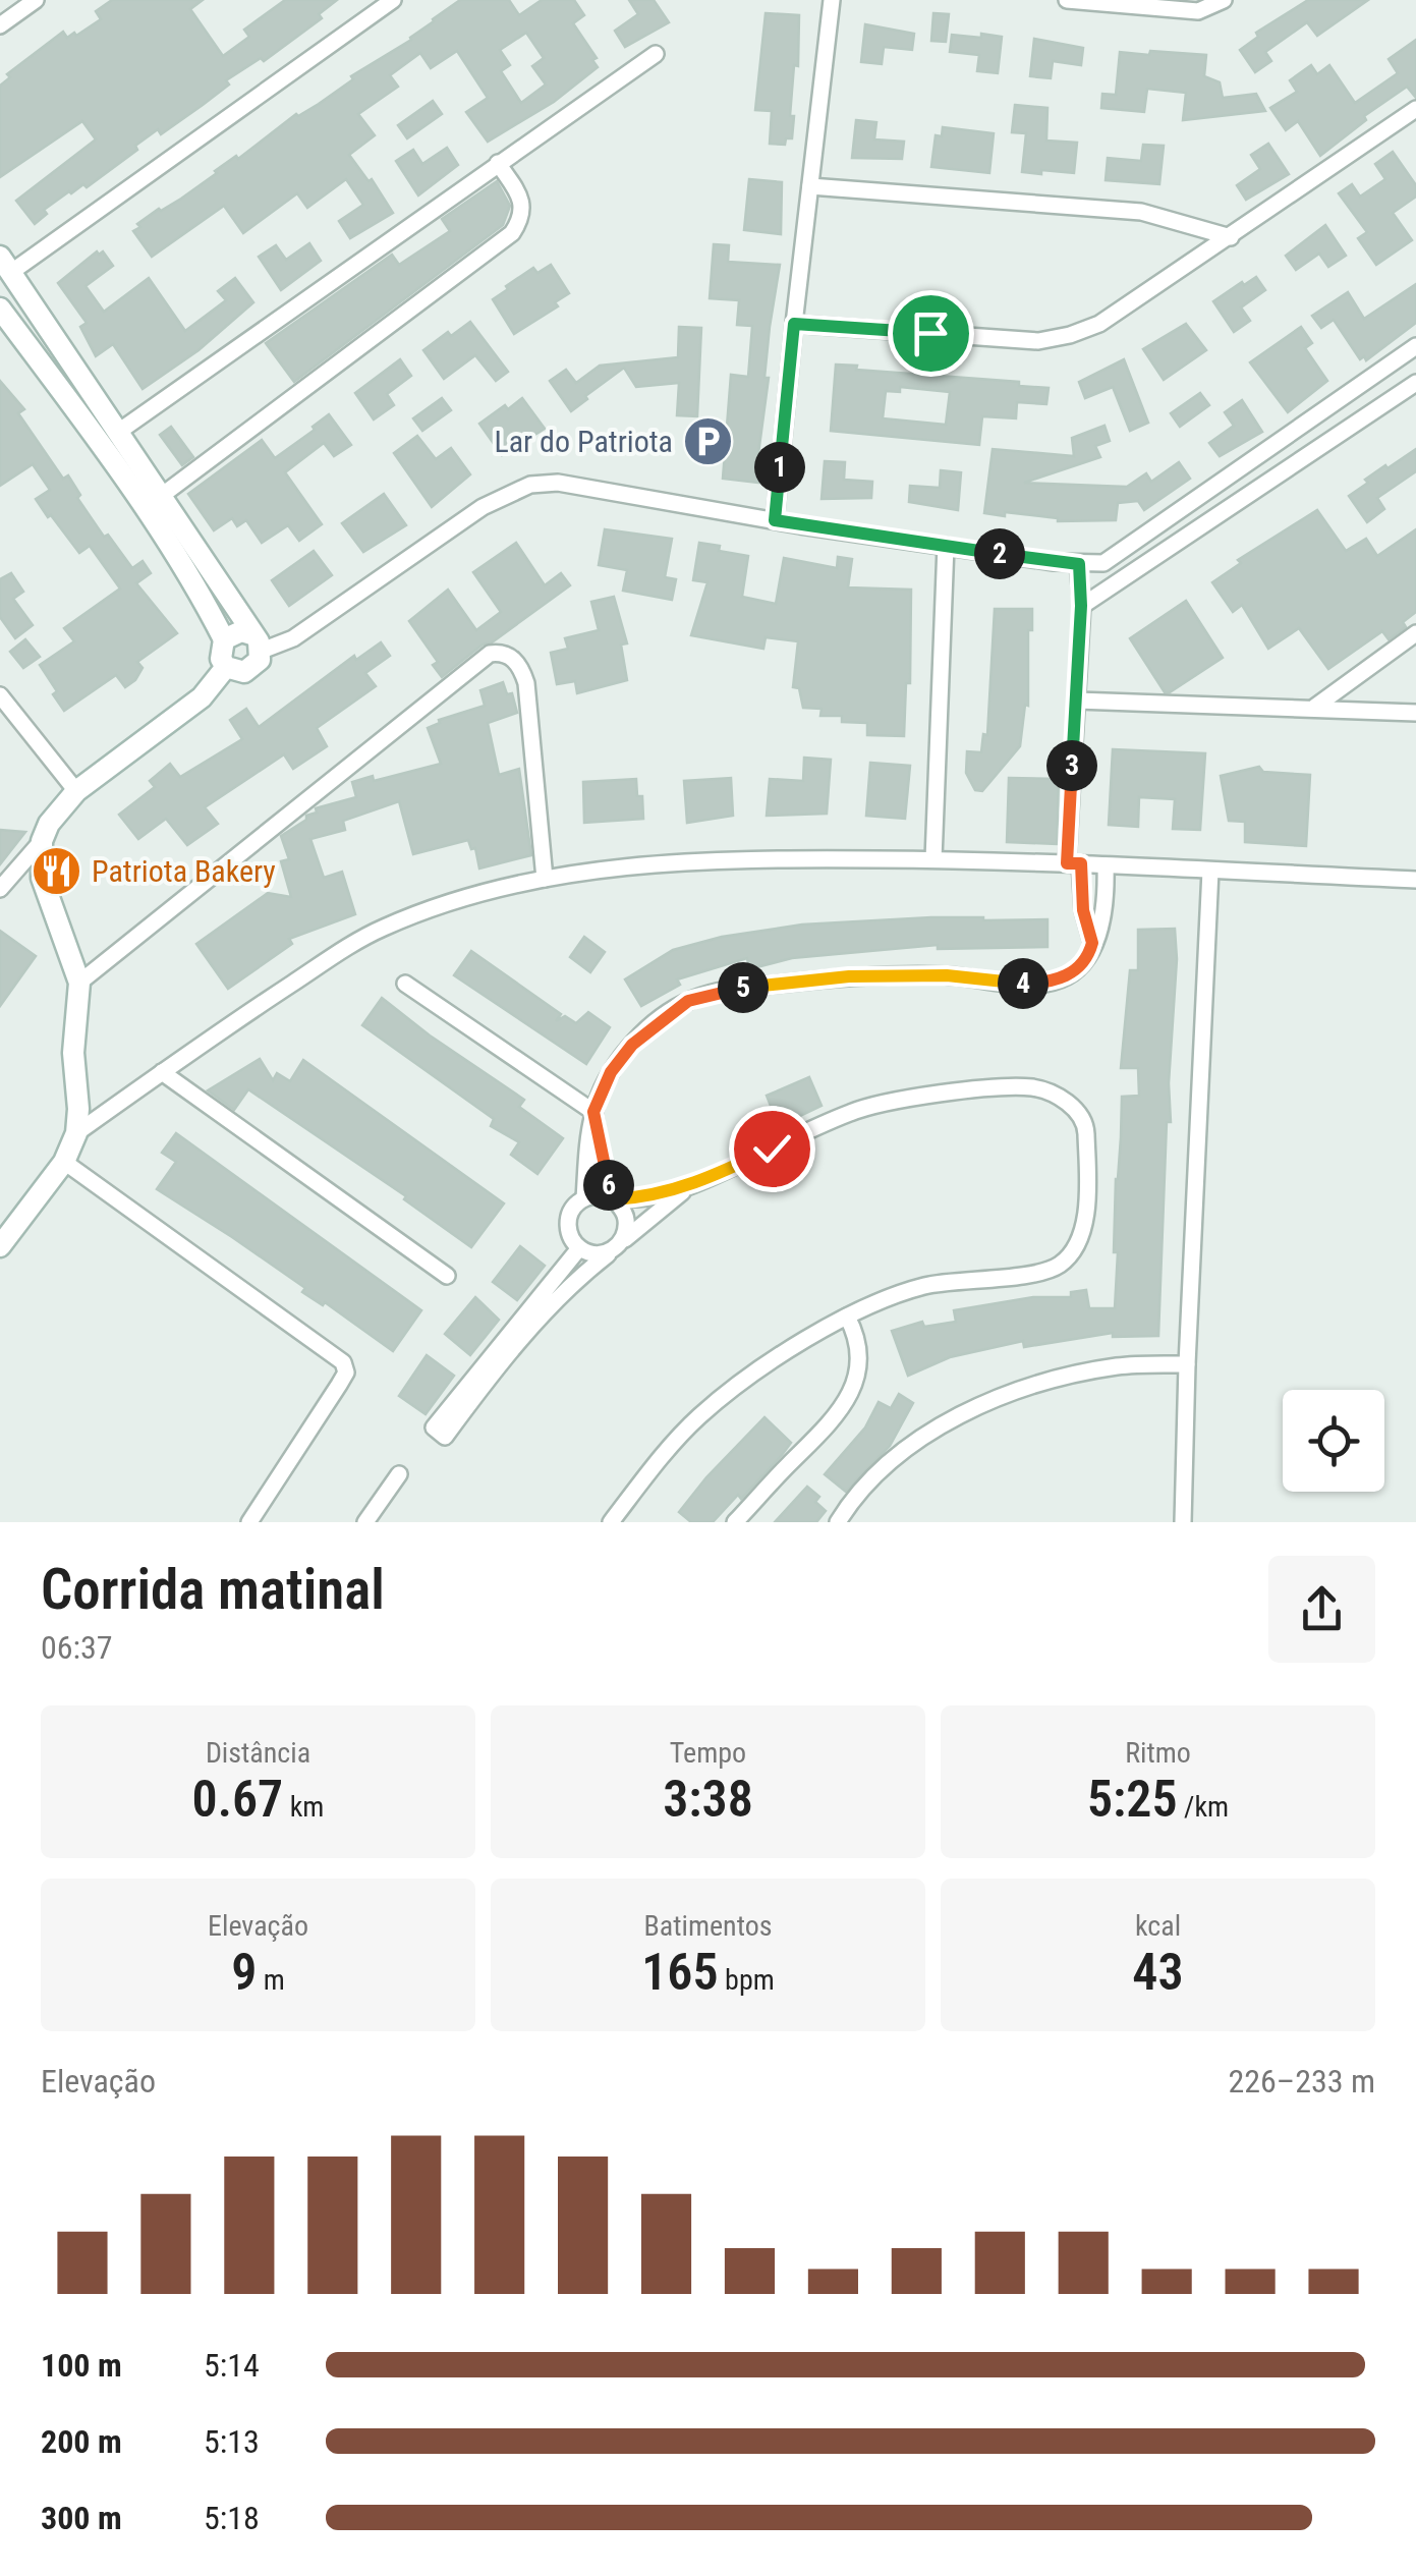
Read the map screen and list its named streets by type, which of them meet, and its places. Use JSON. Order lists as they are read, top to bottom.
{
  "places": {
    "parking": ["Lar do Patriota"],
    "restaurant": ["Patriota Bakery"]
  },
  "page": {
    "pins": [
      "1",
      "2",
      "3",
      "4",
      "5",
      "6"
    ],
    "heading": ["Corrida matinal", "06:37"],
    "stats": [
      ["Distância", "0.67 km"],
      ["Tempo", "3:38"],
      ["Ritmo", "5:25 /km"],
      ["Elevação", "9 m"],
      ["Batimentos", "165 bpm"],
      ["kcal", "43"]
    ],
    "chart": ["Elevação", "226–233 m"],
    "list": [
      {
        "name": "100 m",
        "note": "5:14"
      },
      {
        "name": "200 m",
        "note": "5:13"
      },
      {
        "name": "300 m",
        "note": "5:18"
      }
    ]
  }
}
